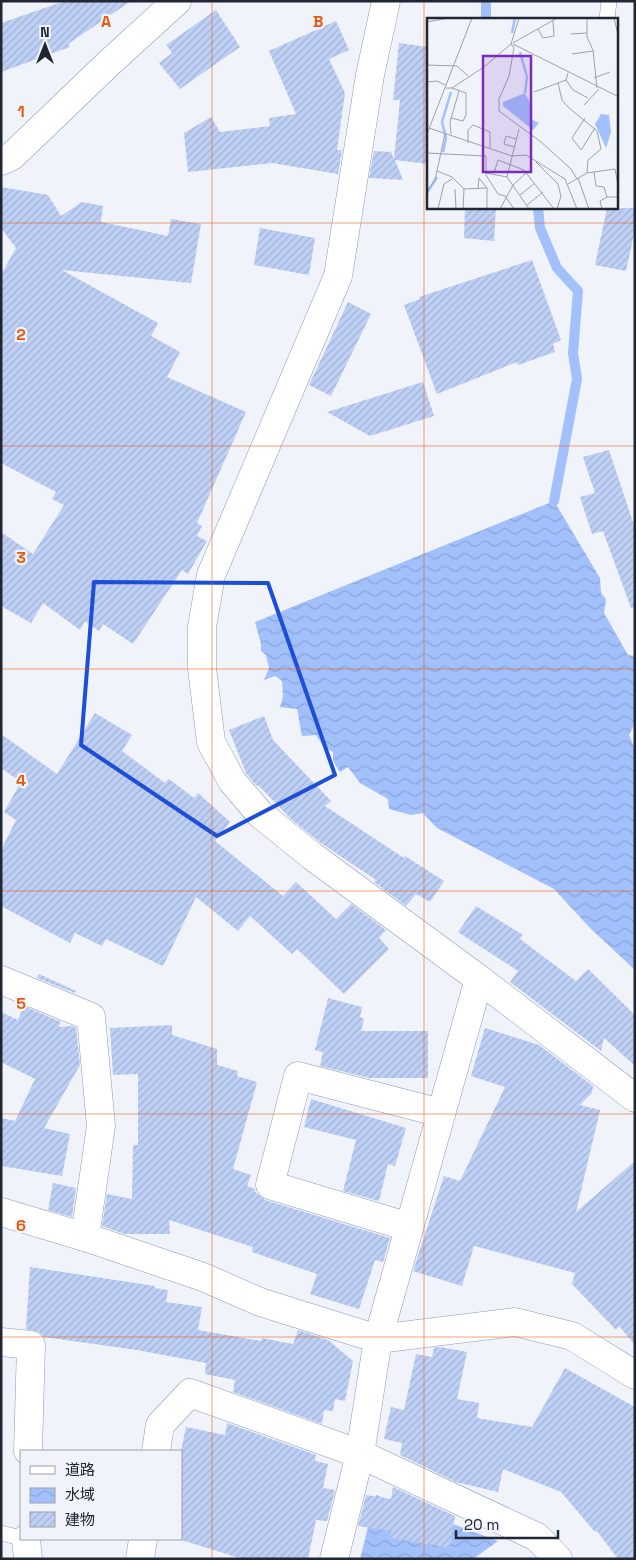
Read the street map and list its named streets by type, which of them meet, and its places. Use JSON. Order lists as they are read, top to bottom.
{
  "legend": ["道路", "水域", "建物"],
  "scale_bar": "20 m",
  "north": "top",
  "grid": {
    "columns": ["A", "B"],
    "rows": [
      "1",
      "2",
      "3",
      "4",
      "5",
      "6"
    ]
  }
}
